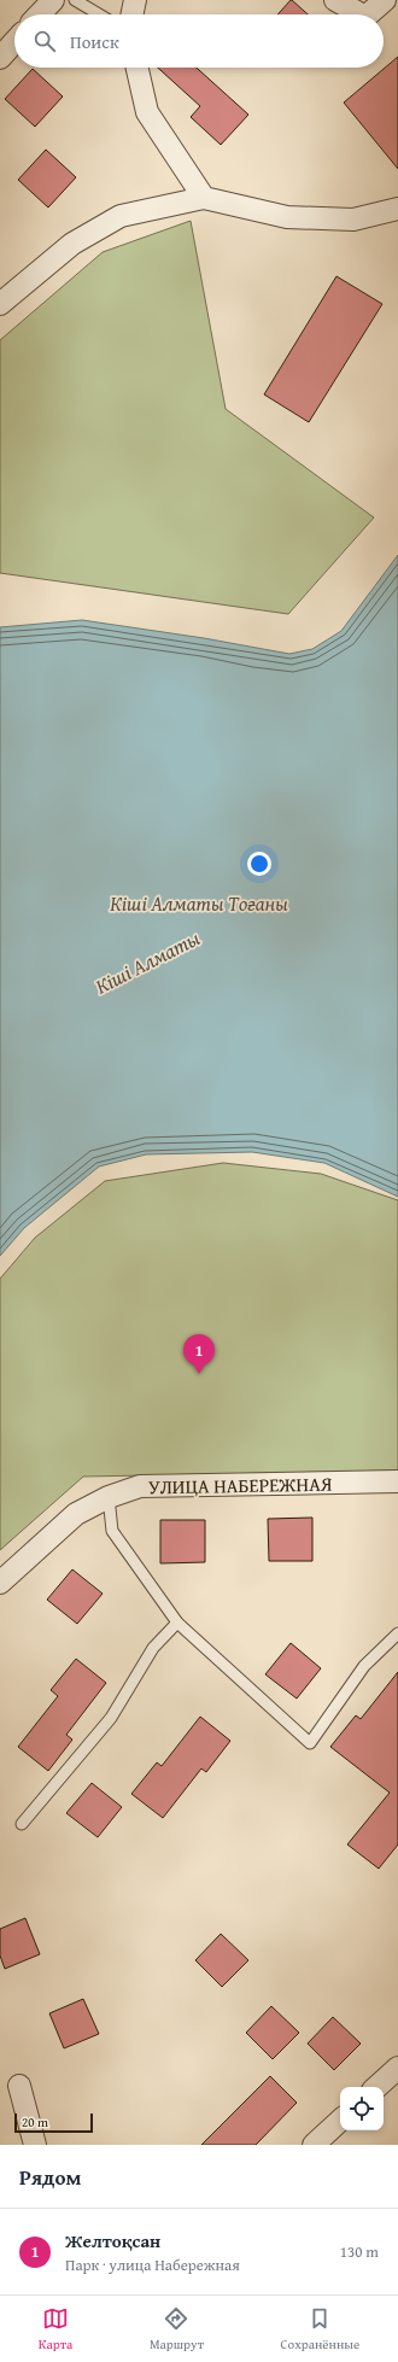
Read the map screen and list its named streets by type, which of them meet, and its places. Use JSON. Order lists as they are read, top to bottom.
{
  "streets": {
    "street": ["УЛИЦА НАБЕРЕЖНАЯ"]
  },
  "water": ["Кіші Алматы Тоғаны", "Кіші Алматы"],
  "scale_bar": "20 m",
  "page": {
    "search": "Поиск",
    "pins": "1",
    "scale": "20 m",
    "heading": "Рядом",
    "list": [
      {
        "mark": "1",
        "name": "Желтоқсан",
        "note": "Парк · улица Набережная",
        "value": "130 m"
      }
    ],
    "nav": ["Карта", "Маршрут", "Сохранённые"]
  }
}
